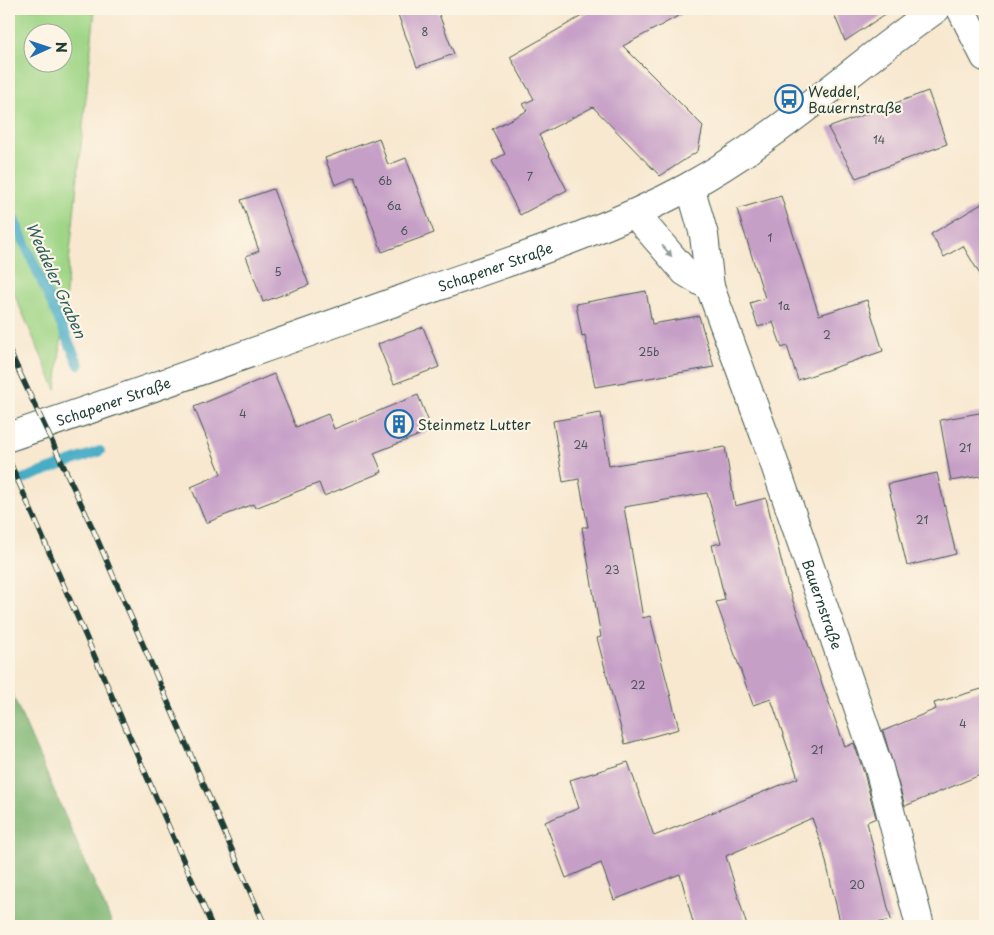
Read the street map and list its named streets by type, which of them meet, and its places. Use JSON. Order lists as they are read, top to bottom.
{
  "streets": {
    "street": ["Schapener Straße", "Bauernstraße"]
  },
  "crossings": [
    ["Schapener Straße", "Bauernstraße"]
  ],
  "water": ["Weddeler Graben"],
  "places": {
    "bus stop": ["Weddel, Bauernstraße"],
    "building": ["Steinmetz Lutter"]
  },
  "house_numbers": [
    "8",
    "14",
    "7",
    "6b",
    "6a",
    "6",
    "1",
    "5",
    "1a",
    "2",
    "25b",
    "4",
    "24",
    "21",
    "21",
    "23",
    "22",
    "4",
    "21",
    "20"
  ],
  "north": "right"
}
